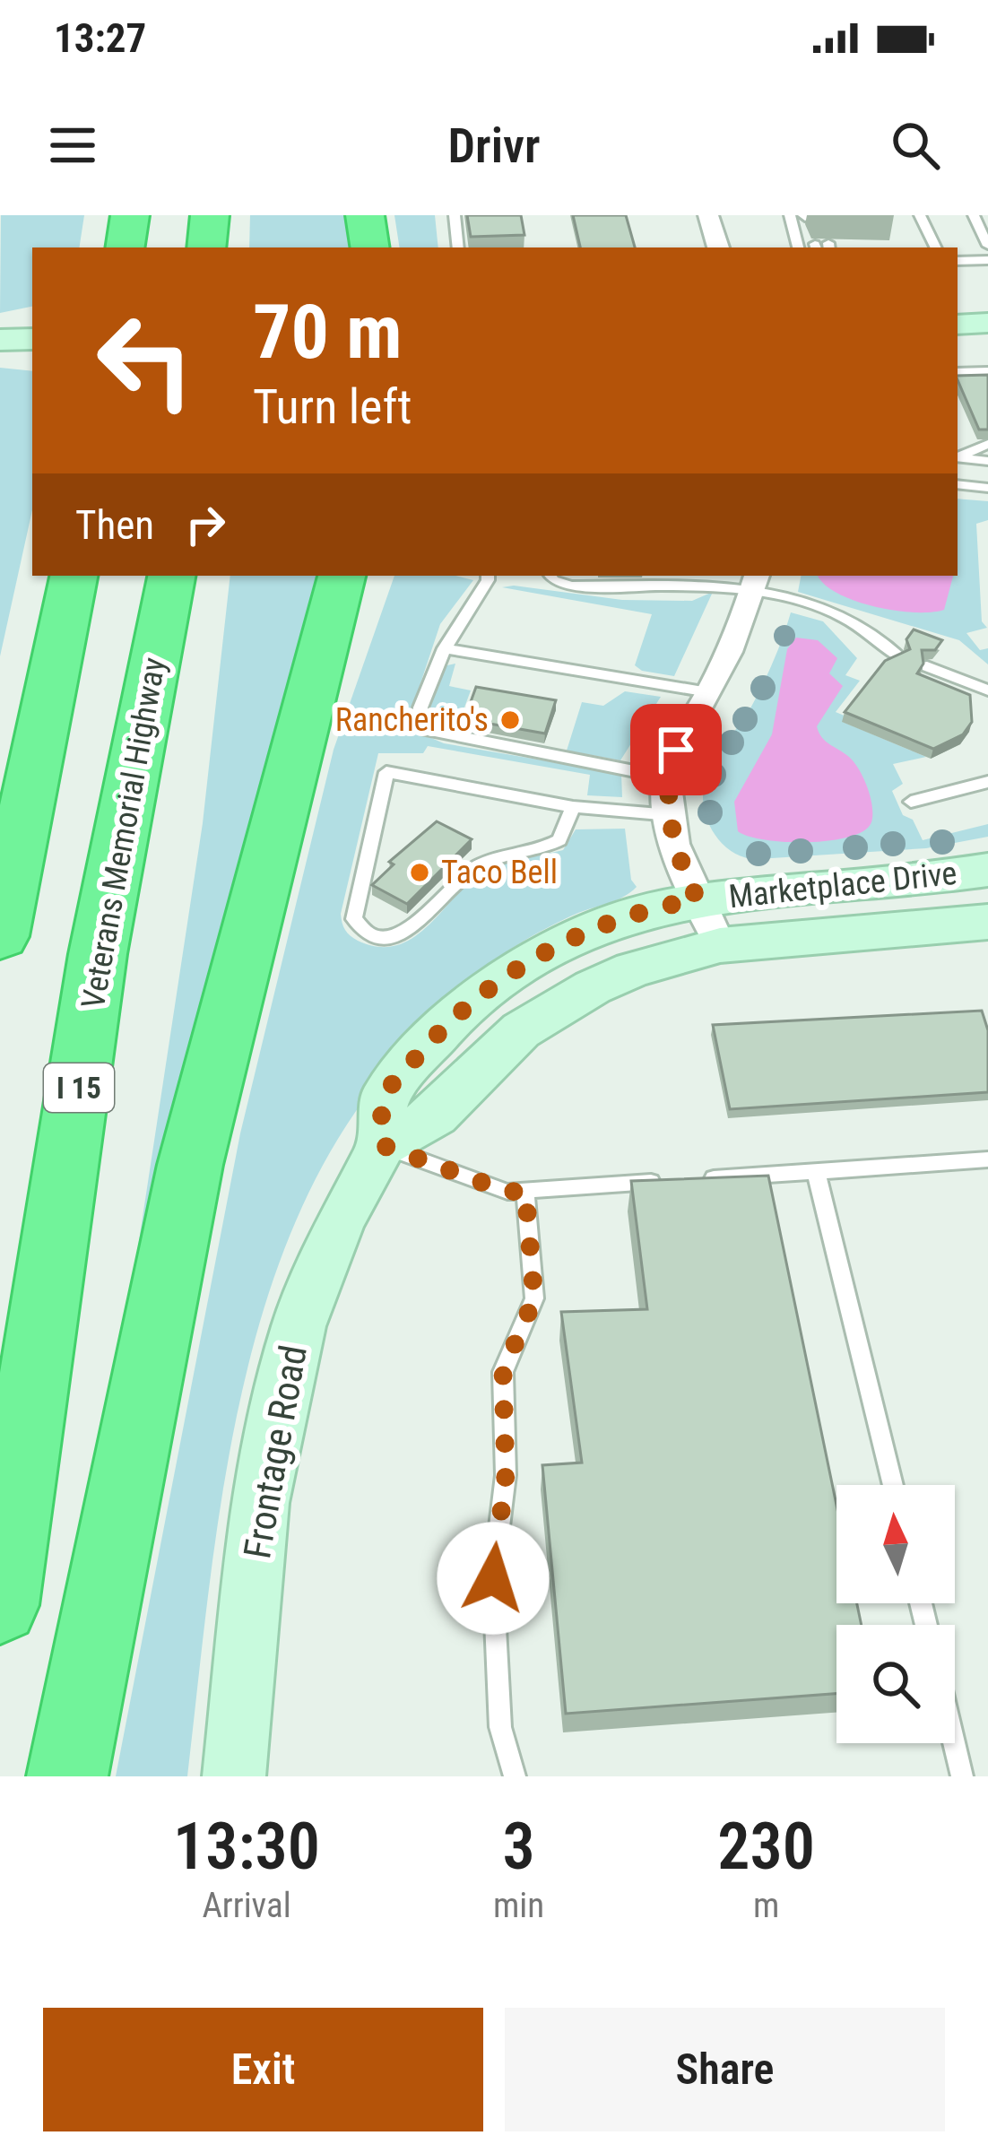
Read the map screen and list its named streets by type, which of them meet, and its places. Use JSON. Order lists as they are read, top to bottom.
{
  "streets": {
    "highway": ["Veterans Memorial Highway", "I 15"],
    "street": ["Marketplace Drive", "Frontage Road"]
  },
  "crossings": [
    ["Marketplace Drive", "Frontage Road"]
  ],
  "places": ["Rancherito's", "Taco Bell"],
  "north": "top",
  "page": {
    "status": "13:27",
    "header": "Drivr",
    "turn": ["70 m", "Turn left"],
    "then": "Then",
    "eta": [
      "13:30",
      "Arrival",
      "3",
      "min",
      "230",
      "m"
    ],
    "buttons": ["Exit", "Share"]
  }
}
